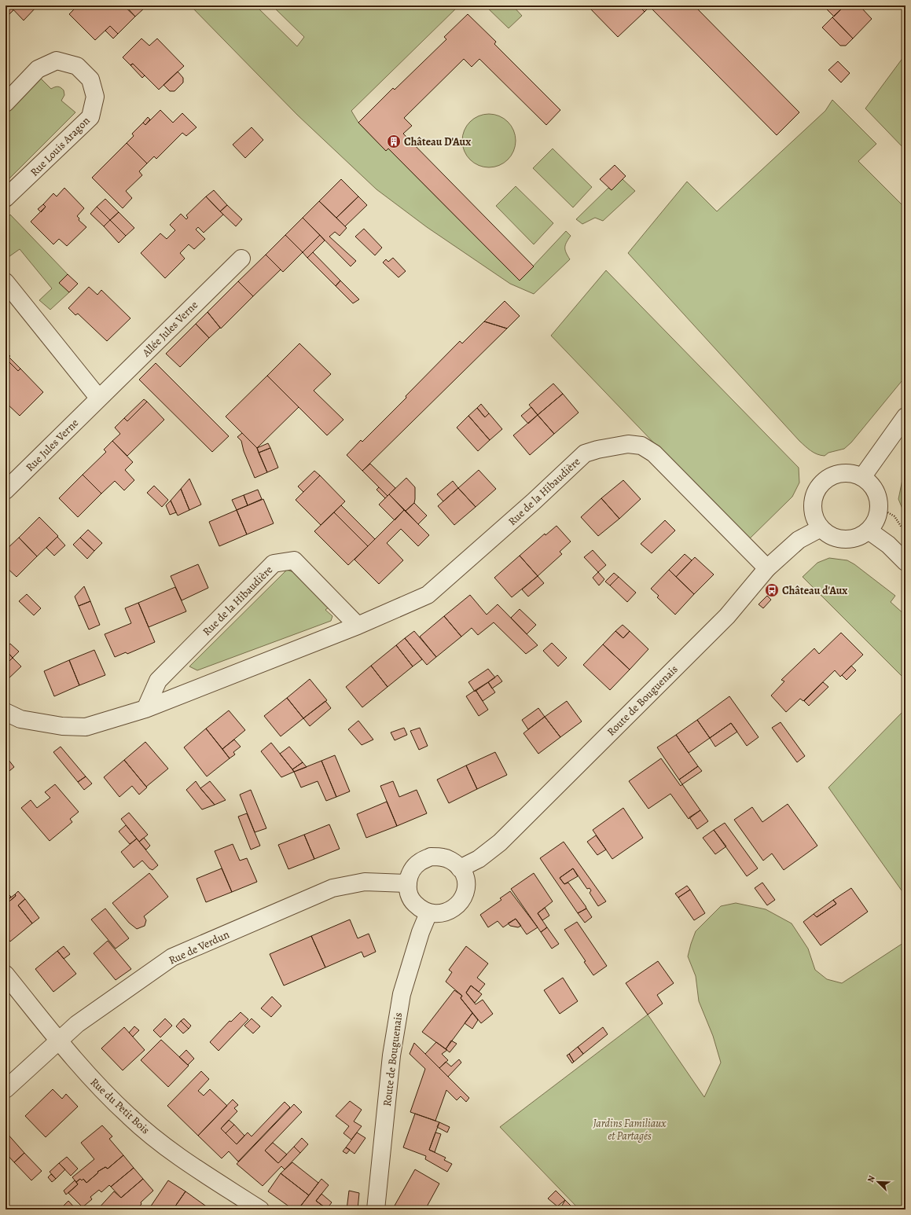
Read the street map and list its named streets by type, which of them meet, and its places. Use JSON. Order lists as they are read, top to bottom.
{
  "streets": {
    "street": [
      "Rue Louis Aragon",
      "Allée Jules Verne",
      "Rue Jules Verne",
      "Rue de la Hibaudière",
      "Route de Bouguenais",
      "Rue de Verdun",
      "Rue du Petit Bois"
    ]
  },
  "crossings": [
    ["Allée Jules Verne", "Rue Jules Verne"],
    ["Rue de la Hibaudière", "Route de Bouguenais"],
    ["Route de Bouguenais", "Rue de Verdun"],
    ["Rue de Verdun", "Rue du Petit Bois"]
  ],
  "parks": ["Jardins Familiaux et Partagés"],
  "places": {
    "building": ["Château D'Aux"],
    "bus stop": ["Château d'Aux"]
  },
  "north": "top left"
}
